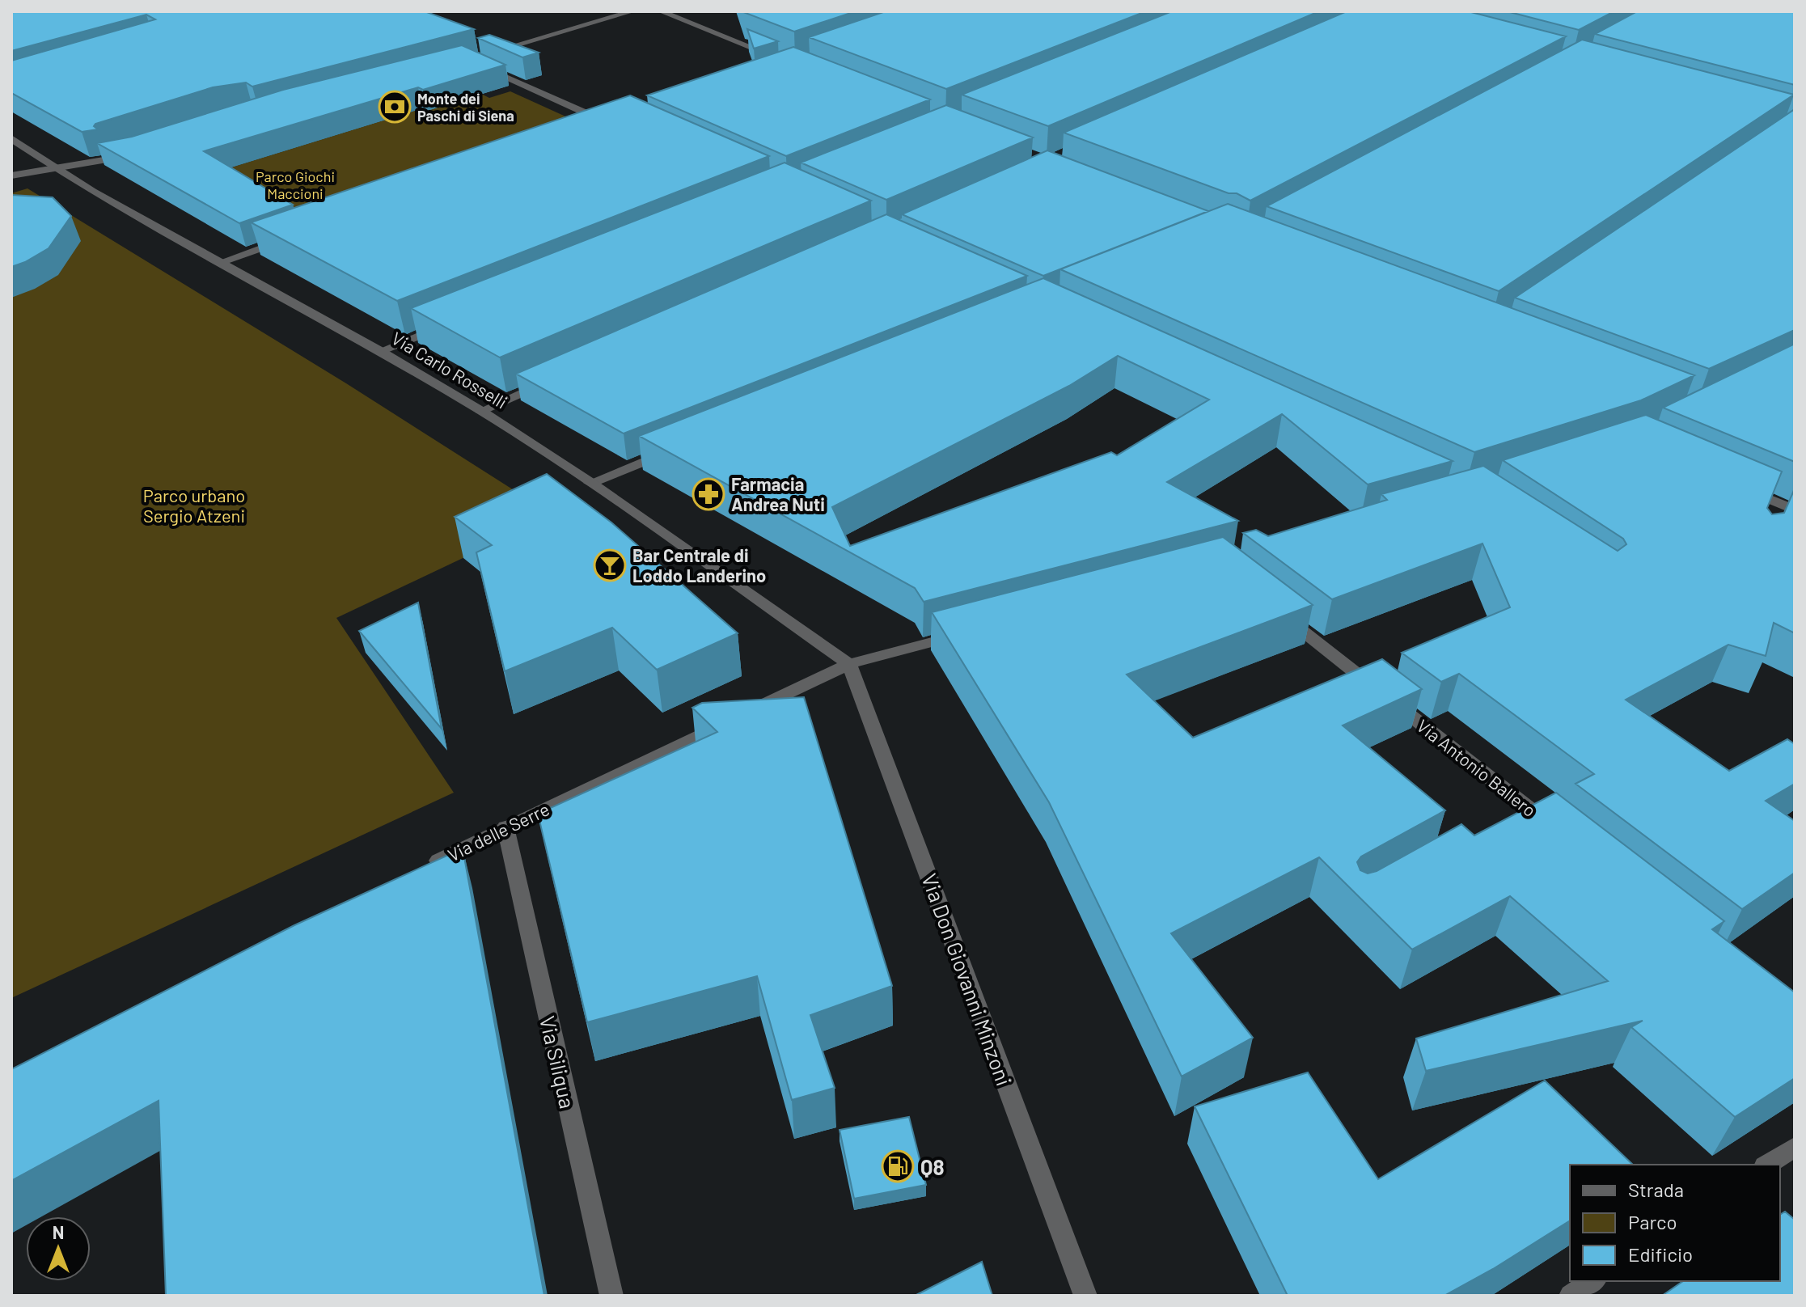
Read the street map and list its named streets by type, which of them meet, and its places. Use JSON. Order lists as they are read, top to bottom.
{
  "streets": {
    "street": [
      "Via Carlo Rosselli",
      "Via Antonio Ballero",
      "Via delle Serre",
      "Via Don Giovanni Minzoni",
      "Via Siliqua"
    ]
  },
  "crossings": [
    ["Via Carlo Rosselli", "Via delle Serre"],
    ["Via Carlo Rosselli", "Via Don Giovanni Minzoni"],
    ["Via delle Serre", "Via Don Giovanni Minzoni"],
    ["Via delle Serre", "Via Siliqua"]
  ],
  "parks": ["Parco Giochi Maccioni", "Parco urbano Sergio Atzeni"],
  "places": {
    "bank": ["Monte dei Paschi di Siena"],
    "pharmacy": ["Farmacia Andrea Nuti"],
    "bar": ["Bar Centrale di Loddo Landerino"],
    "fuel station": ["Q8"]
  },
  "legend": ["Strada", "Parco", "Edificio"],
  "north": "top"
}
